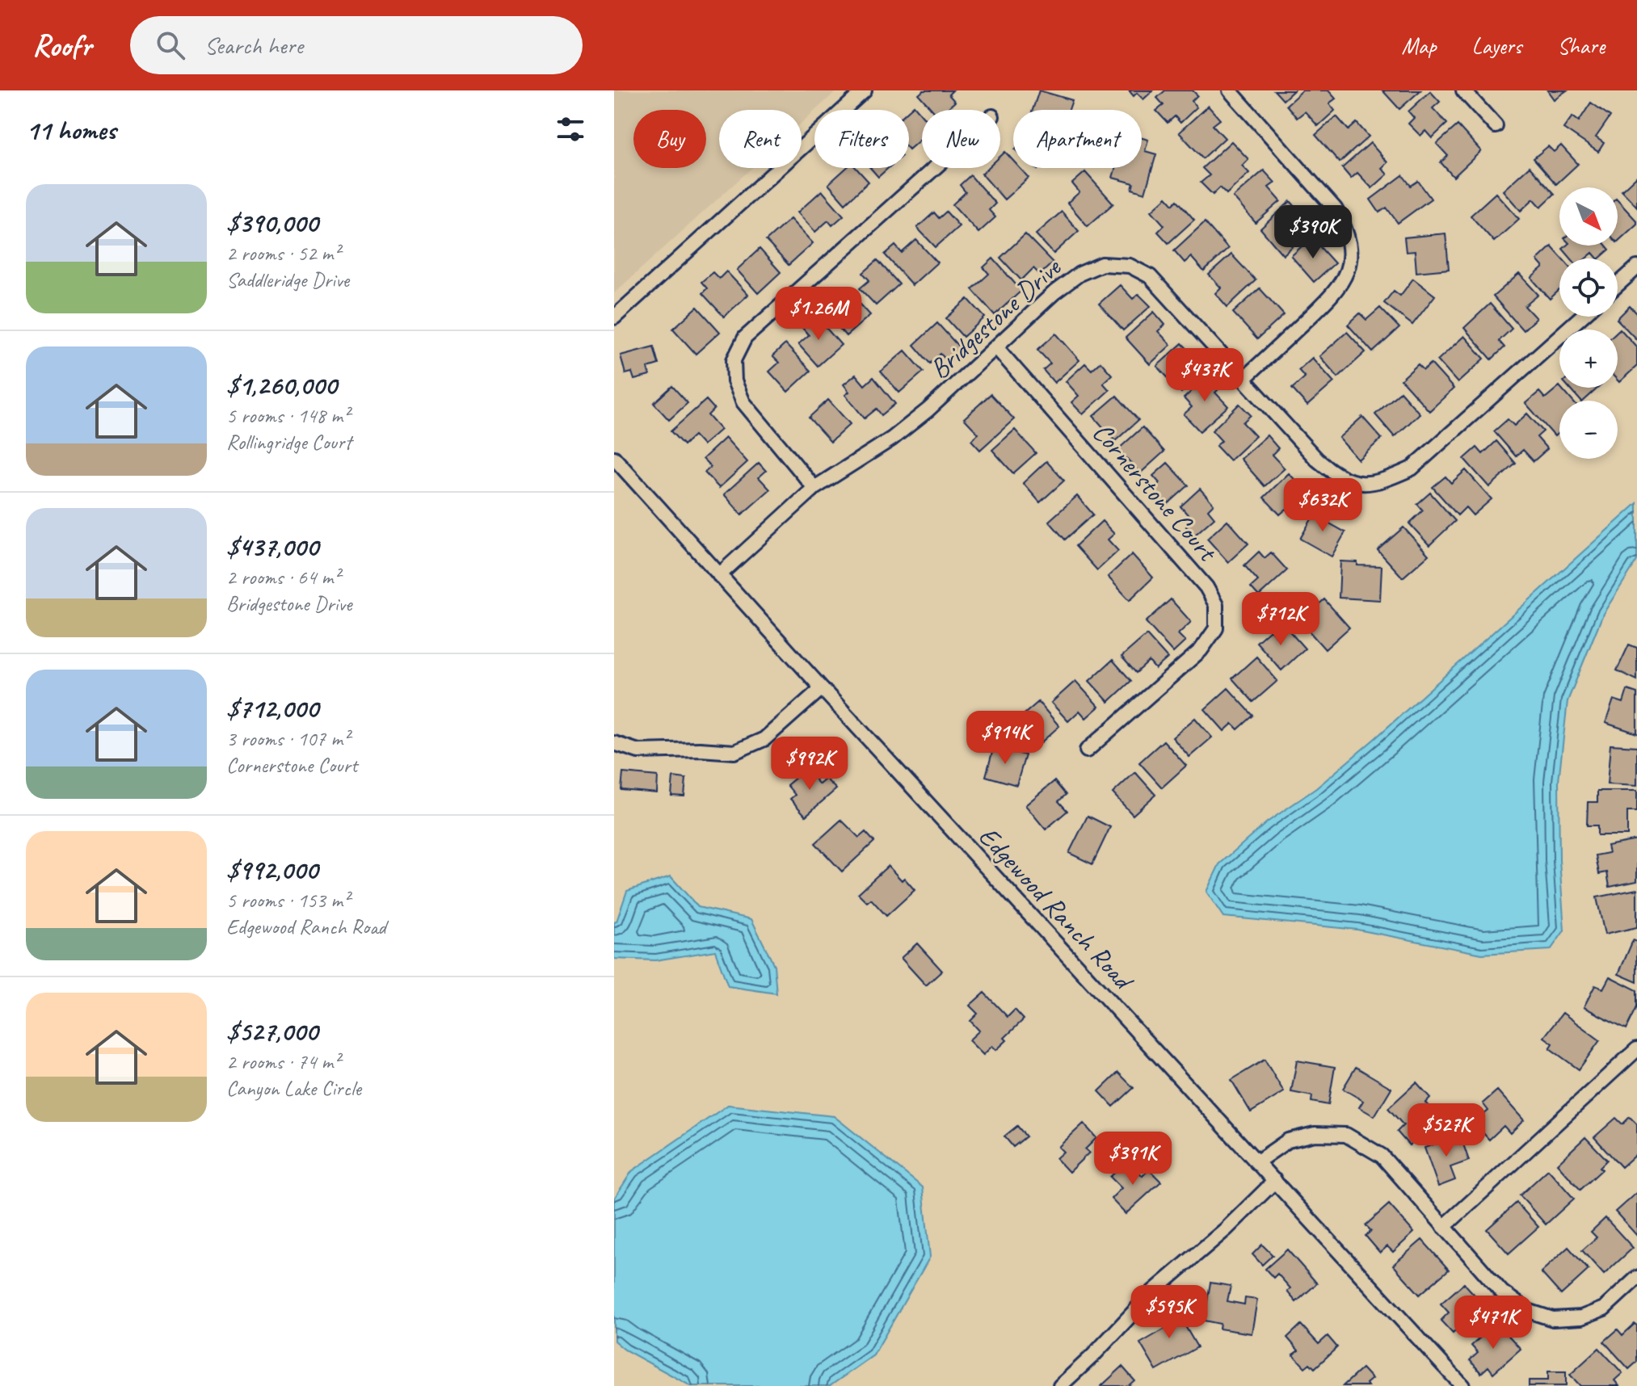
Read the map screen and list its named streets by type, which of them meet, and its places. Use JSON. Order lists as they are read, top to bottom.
{
  "streets": {
    "street": ["Bridgestone Drive", "Cornerstone Court", "Edgewood Ranch Road"]
  },
  "crossings": [
    ["Bridgestone Drive", "Cornerstone Court"],
    ["Bridgestone Drive", "Edgewood Ranch Road"]
  ],
  "north": "bottom right",
  "page": {
    "header": "Roofr",
    "search": "Search here",
    "nav": ["Map", "Layers", "Share"],
    "heading": "11 homes",
    "chip": [
      "Buy",
      "Rent",
      "Filters",
      "New",
      "Apartment"
    ],
    "list": [
      {
        "name": "$390,000",
        "note": "2 rooms · 52 m² · Saddleridge Drive"
      },
      {
        "name": "$1,260,000",
        "note": "5 rooms · 148 m² · Rollingridge Court"
      },
      {
        "name": "$437,000",
        "note": "2 rooms · 64 m² · Bridgestone Drive"
      },
      {
        "name": "$712,000",
        "note": "3 rooms · 107 m² · Cornerstone Court"
      },
      {
        "name": "$992,000",
        "note": "5 rooms · 153 m² · Edgewood Ranch Road"
      },
      {
        "name": "$527,000",
        "note": "2 rooms · 74 m² · Canyon Lake Circle"
      }
    ],
    "map_buttons": ["+", "−"],
    "price": [
      "$390K",
      "$1.26M",
      "$437K",
      "$632K",
      "$712K",
      "$914K",
      "$992K",
      "$527K",
      "$391K",
      "$595K",
      "$471K"
    ]
  }
}
